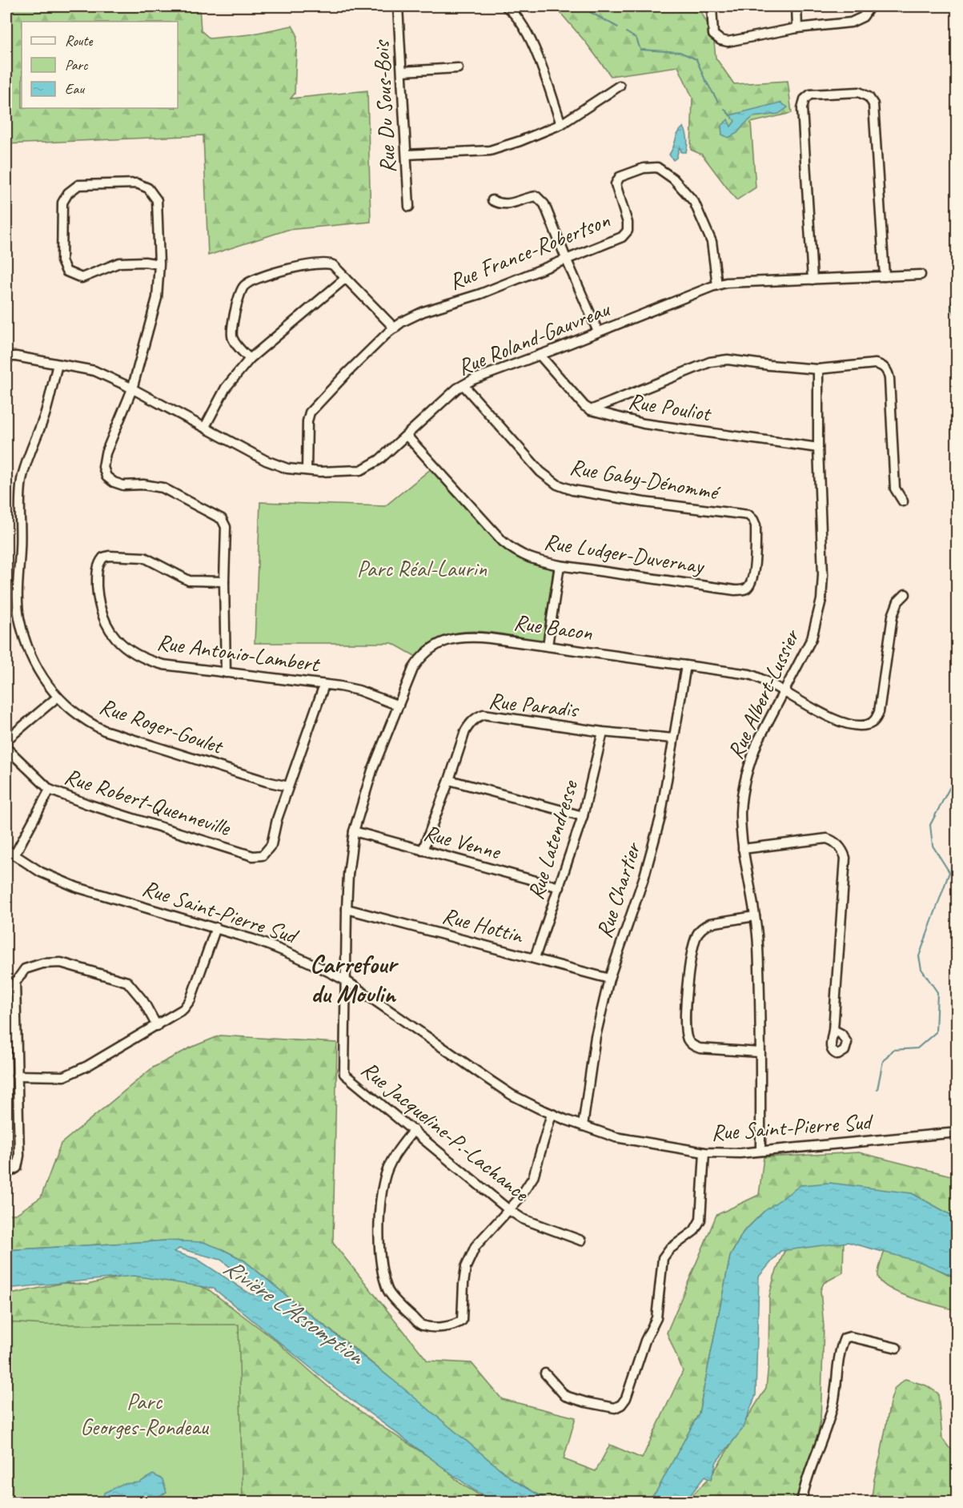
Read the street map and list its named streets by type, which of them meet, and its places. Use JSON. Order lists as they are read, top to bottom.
{
  "streets": {
    "street": [
      "Rue Du Sous-Bois",
      "Rue France-Robertson",
      "Rue Roland-Gauvreau",
      "Rue Pouliot",
      "Rue Gaby-Dénommé",
      "Rue Ludger-Duvernay",
      "Rue Bacon",
      "Rue Antonio-Lambert",
      "Rue Albert-Lussier",
      "Rue Paradis",
      "Rue Roger-Goulet",
      "Rue Robert-Quenneville",
      "Rue Latendresse",
      "Rue Venne",
      "Rue Chartier",
      "Rue Saint-Pierre Sud",
      "Rue Hottin",
      "Rue Jacqueline-P.-Lachance"
    ]
  },
  "crossings": [
    ["Rue France-Robertson", "Rue Roland-Gauvreau"],
    ["Rue Roland-Gauvreau", "Rue Pouliot"],
    ["Rue Roland-Gauvreau", "Rue Gaby-Dénommé"],
    ["Rue Roland-Gauvreau", "Rue Ludger-Duvernay"],
    ["Rue Roland-Gauvreau", "Rue Roger-Goulet"],
    ["Rue Pouliot", "Rue Albert-Lussier"],
    ["Rue Gaby-Dénommé", "Rue Ludger-Duvernay"],
    ["Rue Bacon", "Rue Antonio-Lambert"],
    ["Rue Bacon", "Rue Albert-Lussier"],
    ["Rue Bacon", "Rue Venne"],
    ["Rue Bacon", "Rue Chartier"],
    ["Rue Bacon", "Rue Saint-Pierre Sud"],
    ["Rue Bacon", "Rue Hottin"],
    ["Rue Bacon", "Rue Jacqueline-P.-Lachance"],
    ["Rue Albert-Lussier", "Rue Saint-Pierre Sud"],
    ["Rue Paradis", "Rue Latendresse"],
    ["Rue Paradis", "Rue Venne"],
    ["Rue Paradis", "Rue Chartier"],
    ["Rue Roger-Goulet", "Rue Robert-Quenneville"],
    ["Rue Latendresse", "Rue Venne"],
    ["Rue Latendresse", "Rue Hottin"],
    ["Rue Chartier", "Rue Saint-Pierre Sud"],
    ["Rue Chartier", "Rue Hottin"],
    ["Rue Saint-Pierre Sud", "Rue Jacqueline-P.-Lachance"]
  ],
  "districts": ["Carrefour du Moulin"],
  "water": ["Rivière L'Assomption"],
  "parks": ["Parc Réal-Laurin", "Parc Georges-Rondeau"],
  "legend": ["Route", "Parc", "Eau"]
}
